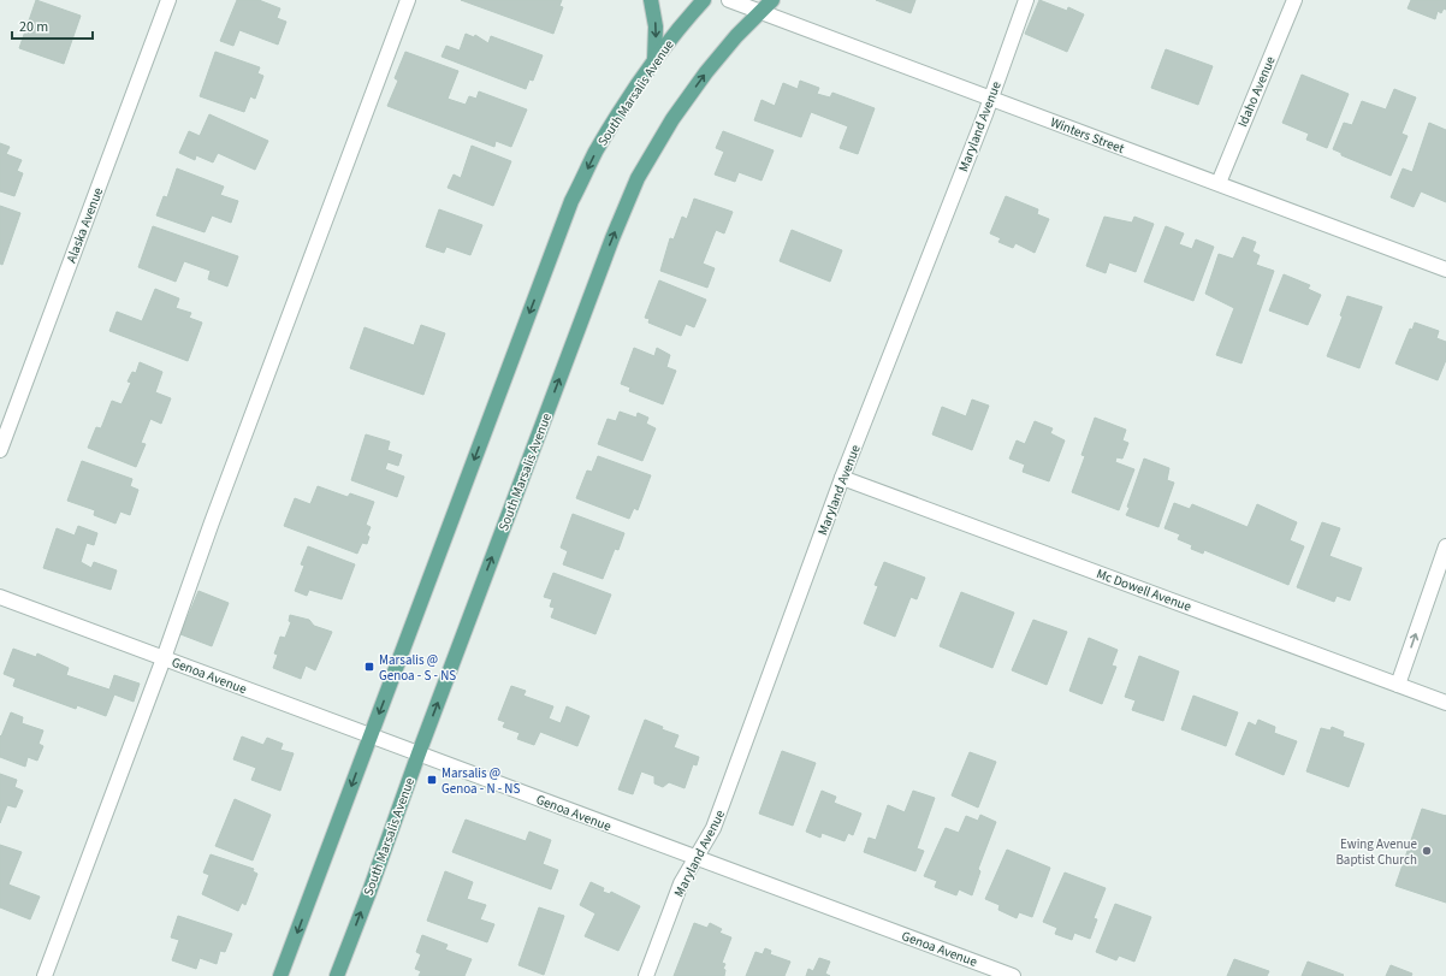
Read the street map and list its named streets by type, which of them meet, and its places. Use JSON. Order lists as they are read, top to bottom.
{
  "streets": {
    "main road": ["South Marsalis Avenue"],
    "street": [
      "Idaho Avenue",
      "Maryland Avenue",
      "Winters Street",
      "Alaska Avenue",
      "Mc Dowell Avenue",
      "Genoa Avenue"
    ]
  },
  "crossings": [
    ["Idaho Avenue", "Winters Street"],
    ["South Marsalis Avenue", "Winters Street"],
    ["South Marsalis Avenue", "Genoa Avenue"],
    ["Maryland Avenue", "Winters Street"],
    ["Maryland Avenue", "Mc Dowell Avenue"],
    ["Maryland Avenue", "Genoa Avenue"]
  ],
  "places": {
    "transit": ["Marsalis @ Genoa - S - NS", "Marsalis @ Genoa - N - NS"],
    "other": ["Ewing Avenue Baptist Church"]
  },
  "scale_bar": "20 m"
}
